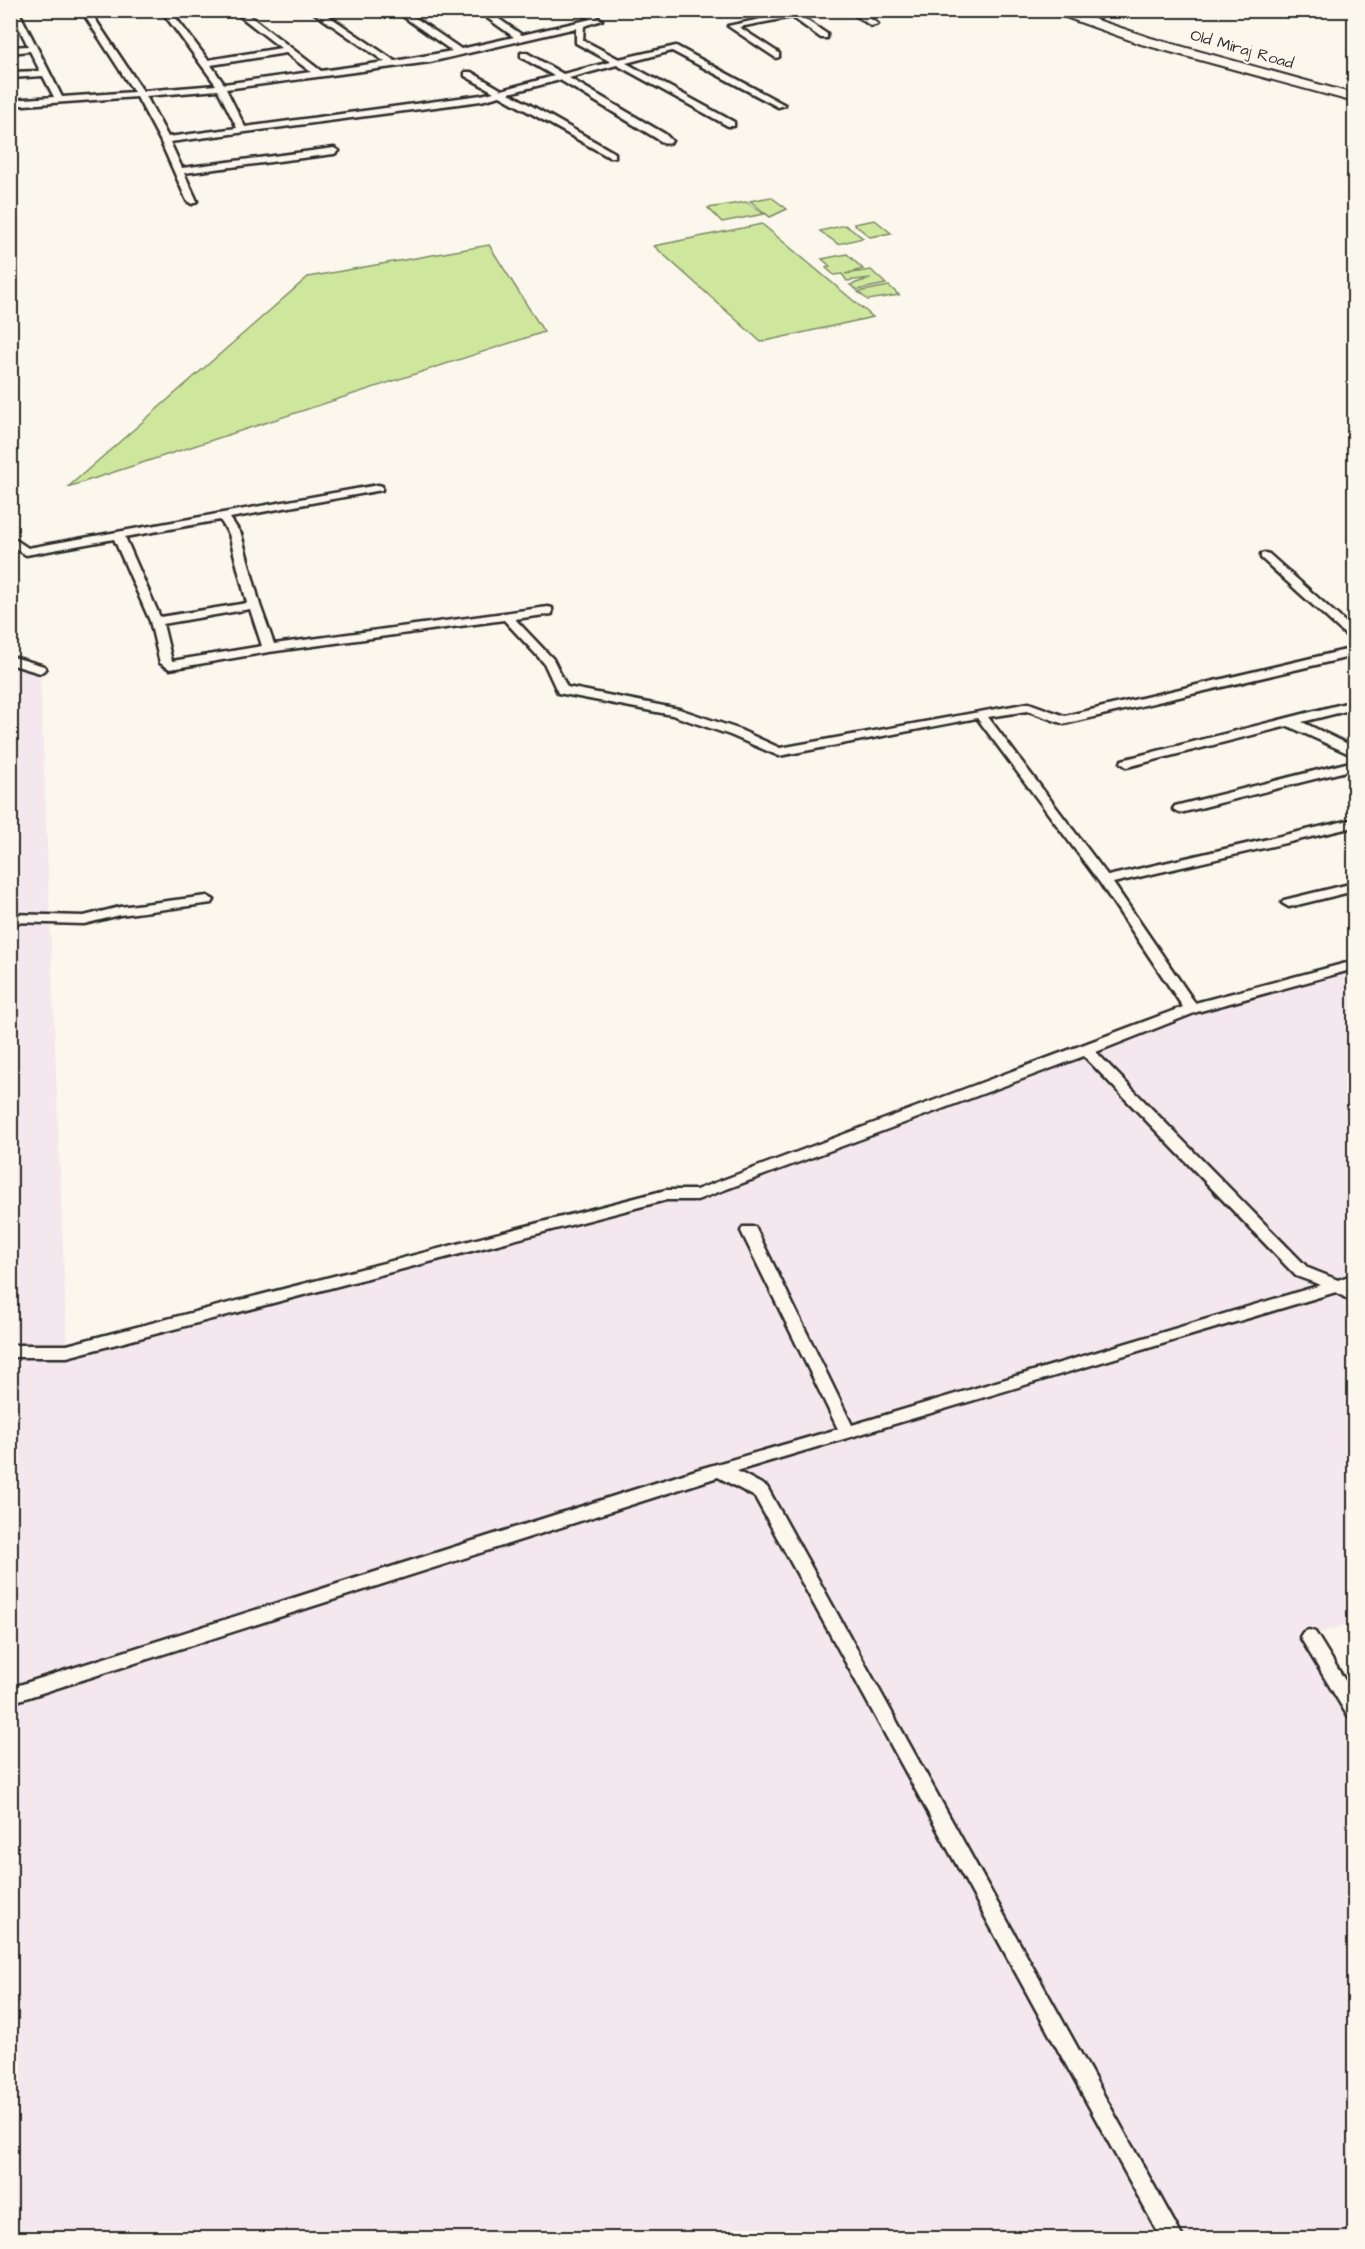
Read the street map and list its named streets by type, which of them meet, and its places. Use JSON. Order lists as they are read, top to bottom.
{
  "streets": {
    "main road": ["Old Miraj Road"]
  }
}
